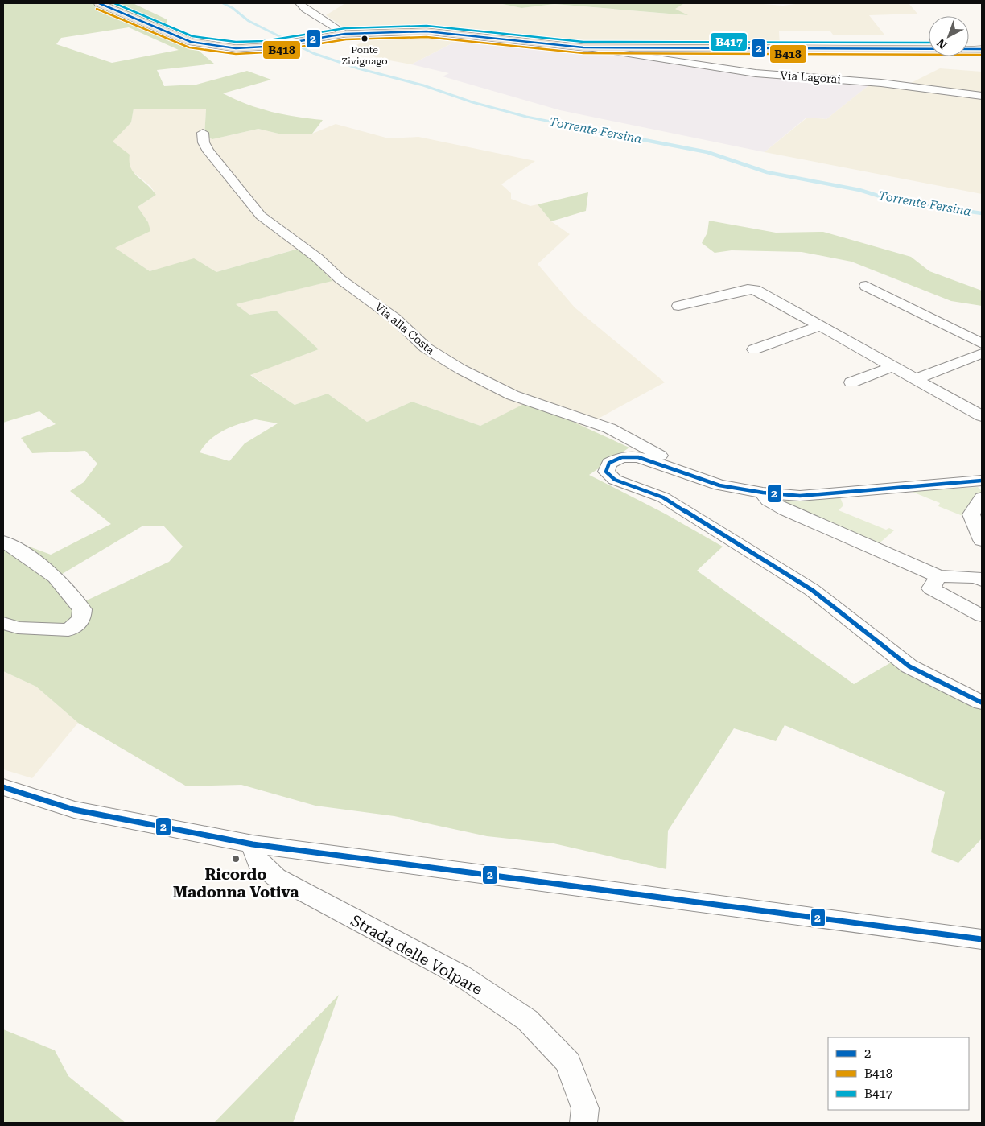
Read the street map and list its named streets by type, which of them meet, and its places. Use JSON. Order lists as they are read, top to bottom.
{
  "streets": {
    "main road": ["Via Lagorai"],
    "street": ["Via alla Costa", "Strada delle Volpare"]
  },
  "water": ["Torrente Fersina"],
  "places": ["Ponte Zivignago", "Ricordo Madonna Votiva"],
  "lines": ["transit line 2", "transit line B417", "transit line B418"],
  "legend": ["2", "B418", "B417"],
  "north": "bottom left"
}
